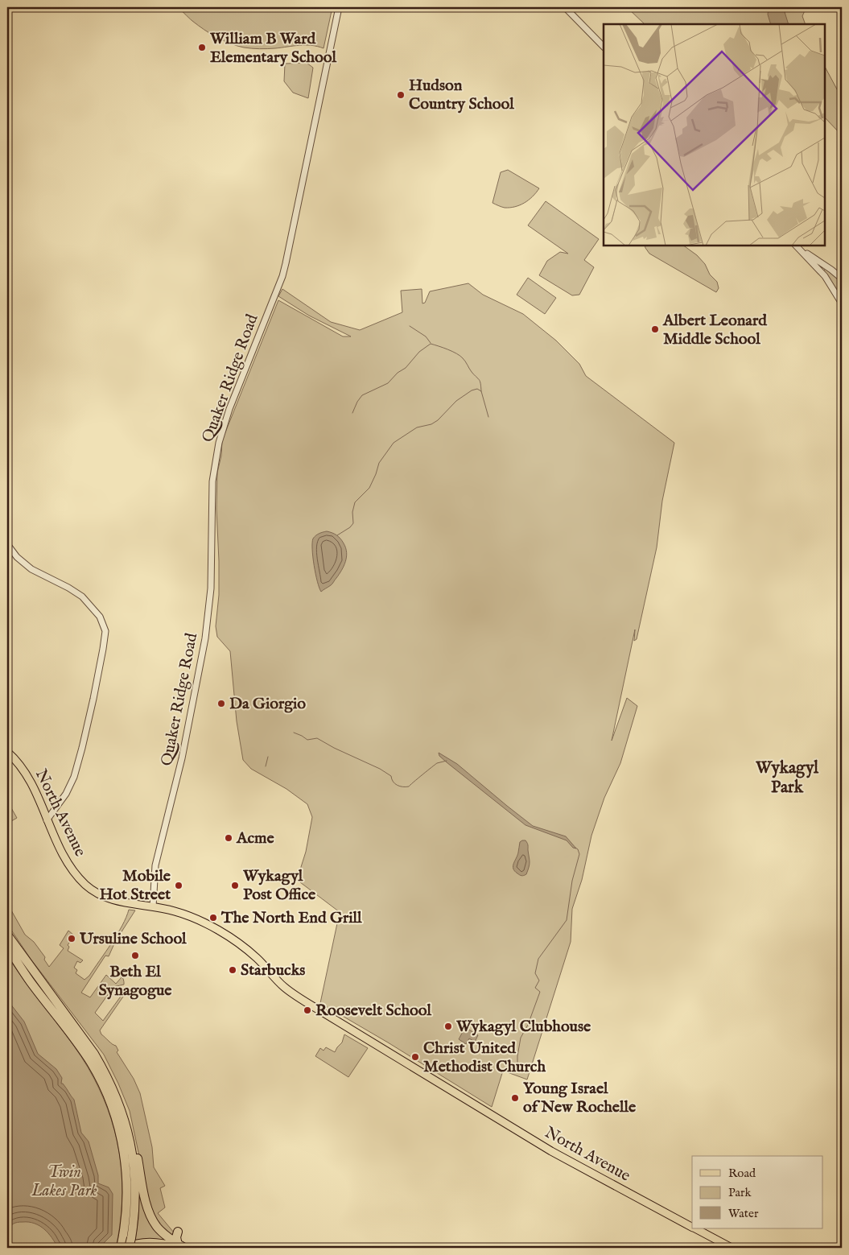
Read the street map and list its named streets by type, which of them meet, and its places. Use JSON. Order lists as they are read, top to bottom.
{
  "streets": {
    "main road": ["North Avenue"],
    "street": ["Quaker Ridge Road"]
  },
  "crossings": [
    ["Quaker Ridge Road", "North Avenue"]
  ],
  "districts": ["Wykagyl Park"],
  "parks": ["Twin Lakes Park"],
  "places": [
    "William B Ward Elementary School",
    "Hudson Country School",
    "Albert Leonard Middle School",
    "Da Giorgio",
    "Acme",
    "Mobile Hot Street",
    "Wykagyl Post Office",
    "The North End Grill",
    "Ursuline School",
    "Beth El Synagogue",
    "Starbucks",
    "Roosevelt School",
    "Wykagyl Clubhouse",
    "Christ United Methodist Church",
    "Young Israel of New Rochelle"
  ],
  "legend": ["Road", "Park", "Water"]
}
